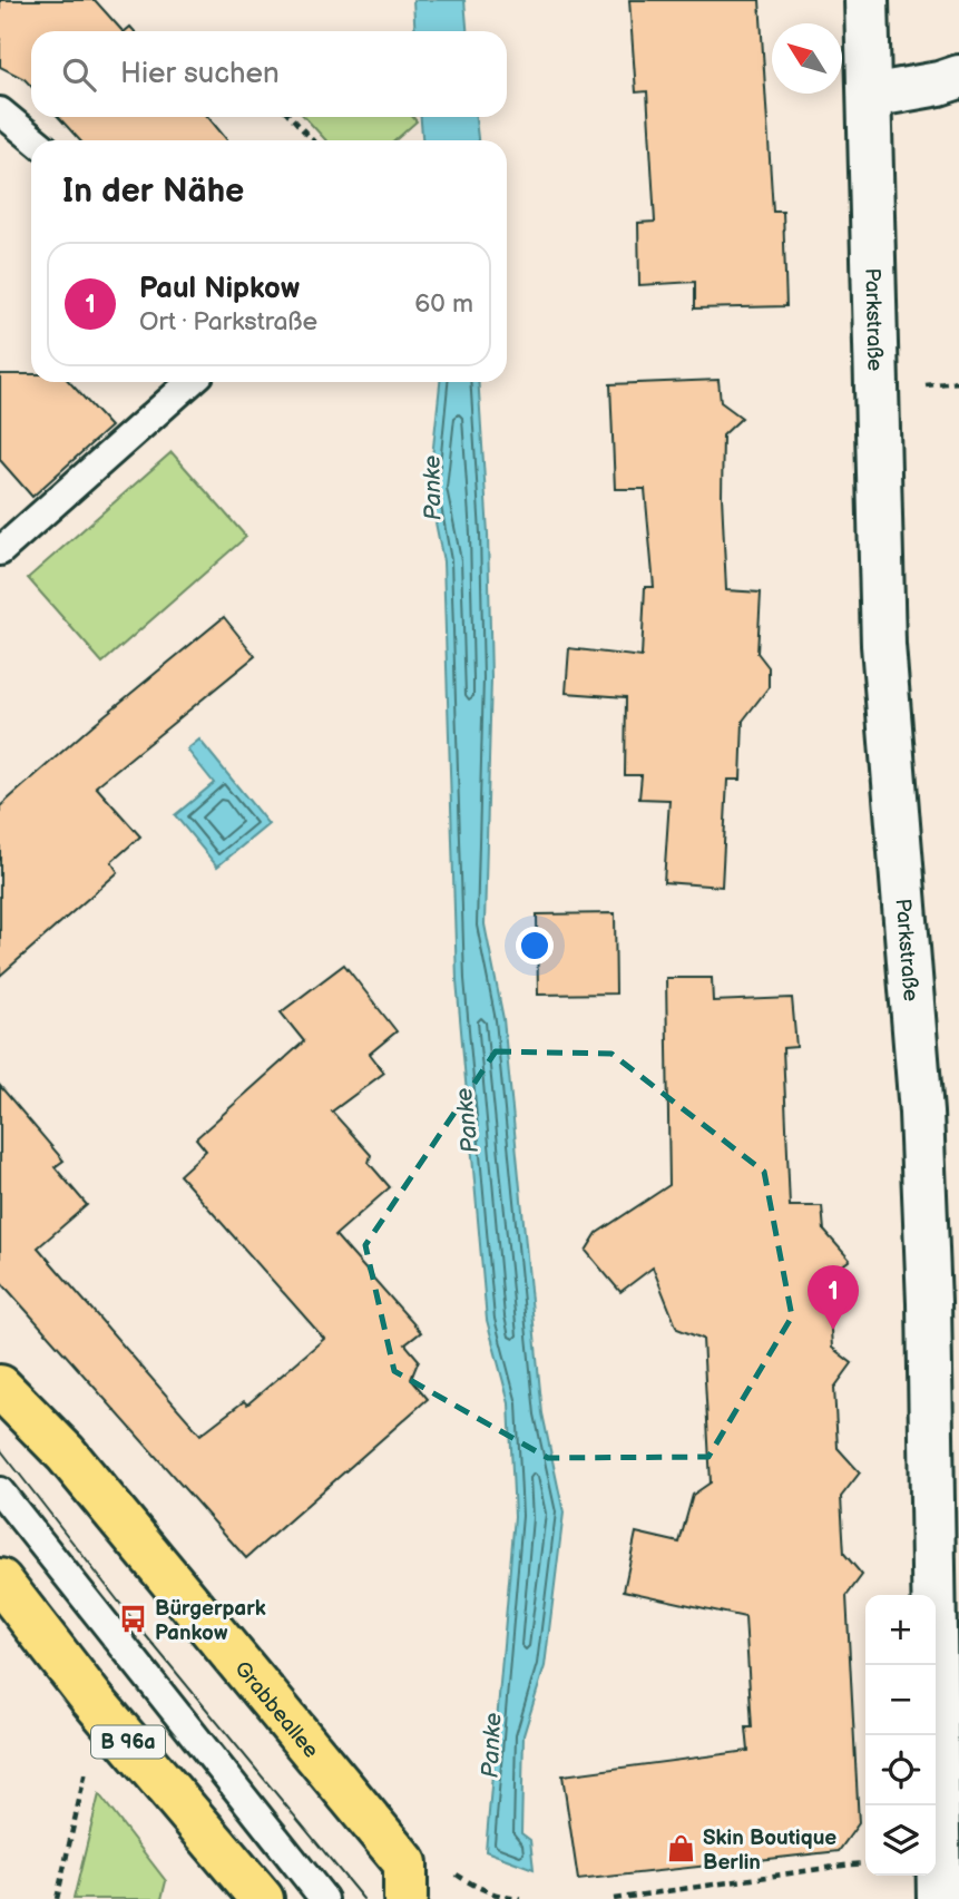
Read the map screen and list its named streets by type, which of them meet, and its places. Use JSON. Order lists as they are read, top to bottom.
{
  "streets": {
    "main road": ["Grabbeallee", "B 96a"],
    "street": ["Parkstraße"]
  },
  "water": ["Panke"],
  "places": {
    "bus stop": ["Bürgerpark Pankow"],
    "shop": ["Skin Boutique Berlin"]
  },
  "north": "top left",
  "page": {
    "search": "Hier suchen",
    "heading": "In der Nähe",
    "list": [
      {
        "mark": "1",
        "name": "Paul Nipkow",
        "note": "Ort · Parkstraße",
        "value": "60 m"
      }
    ],
    "pins": "1",
    "map_buttons": ["+", "−"]
  }
}
